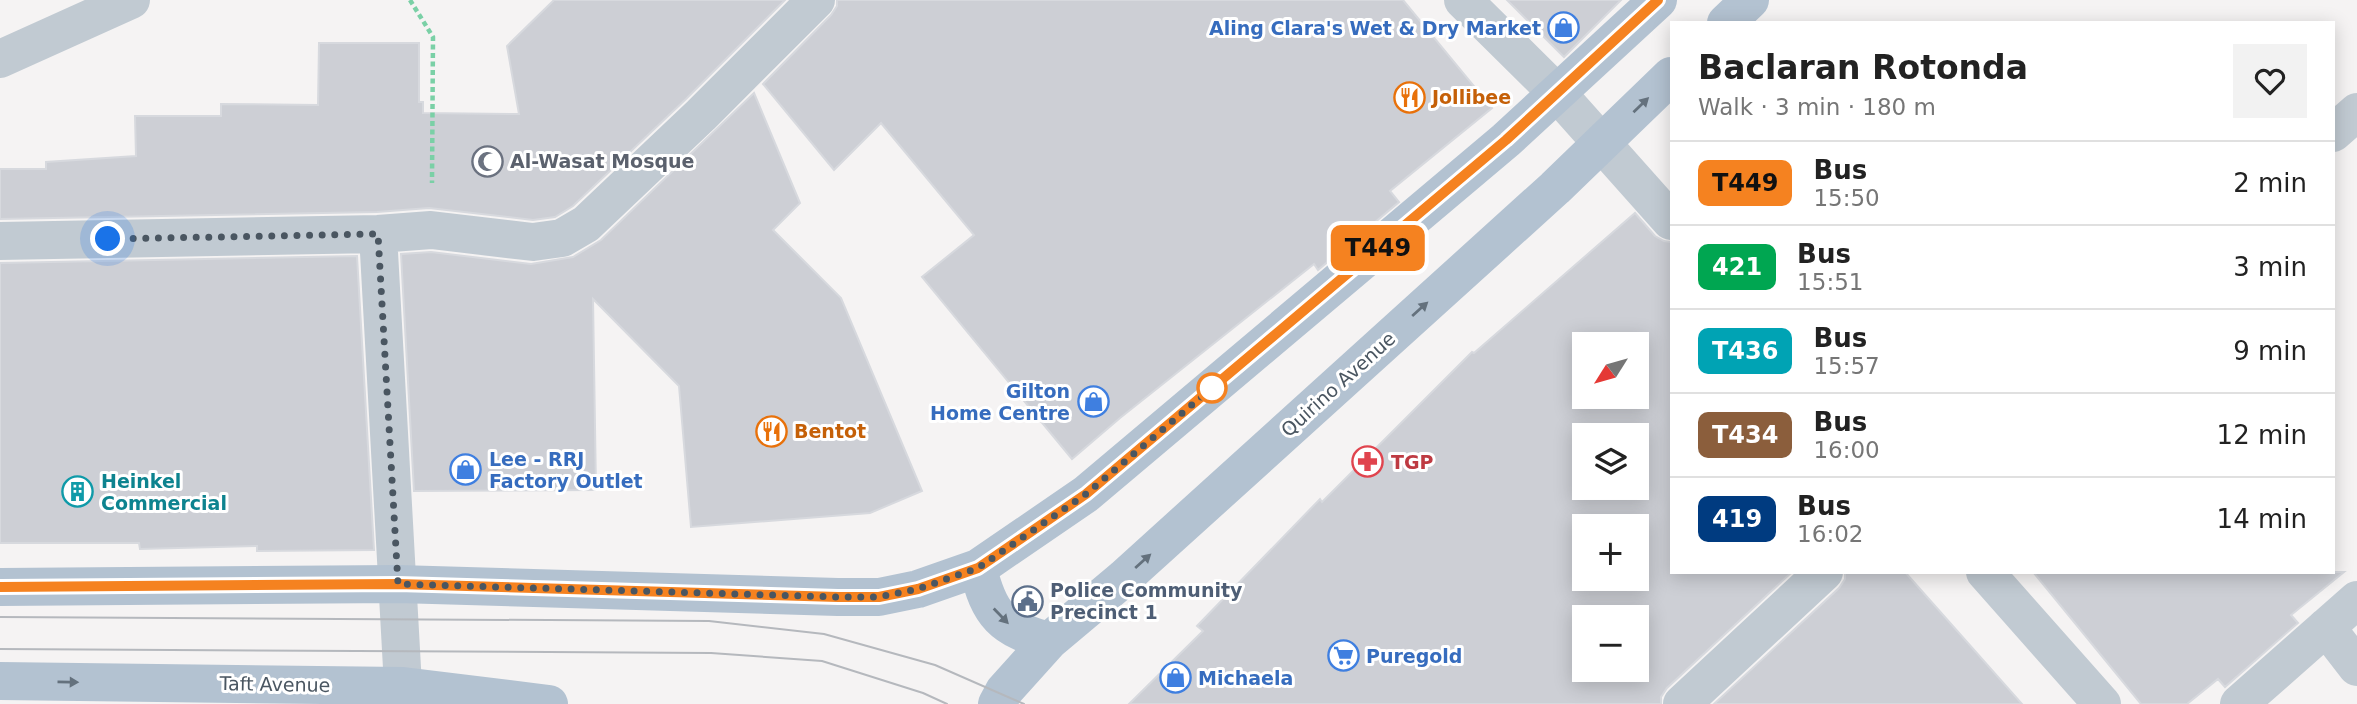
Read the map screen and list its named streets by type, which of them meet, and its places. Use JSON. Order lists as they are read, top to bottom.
{
  "streets": {
    "main road": ["Quirino Avenue", "Taft Avenue"]
  },
  "places": {
    "shop": [
      "Aling Clara's Wet & Dry Market",
      "Gilton Home Centre",
      "Lee - RRJ Factory Outlet",
      "Michaela"
    ],
    "restaurant": ["Jollibee", "Bentot"],
    "mosque": ["Al-Wasat Mosque"],
    "pharmacy": ["TGP"],
    "building": ["Heinkel Commercial"],
    "public building": ["Police Community Precinct 1"],
    "supermarket": ["Puregold"]
  },
  "lines": ["bus line T449"],
  "north": "bottom left",
  "page": {
    "on_map": "T449",
    "heading": ["Baclaran Rotonda", "Walk · 3 min · 180 m"],
    "list": [
      {
        "mark": "T449",
        "name": "Bus",
        "note": "15:50",
        "value": "2 min"
      },
      {
        "mark": "421",
        "name": "Bus",
        "note": "15:51",
        "value": "3 min"
      },
      {
        "mark": "T436",
        "name": "Bus",
        "note": "15:57",
        "value": "9 min"
      },
      {
        "mark": "T434",
        "name": "Bus",
        "note": "16:00",
        "value": "12 min"
      },
      {
        "mark": "419",
        "name": "Bus",
        "note": "16:02",
        "value": "14 min"
      }
    ],
    "map_buttons": ["+", "−"]
  }
}
